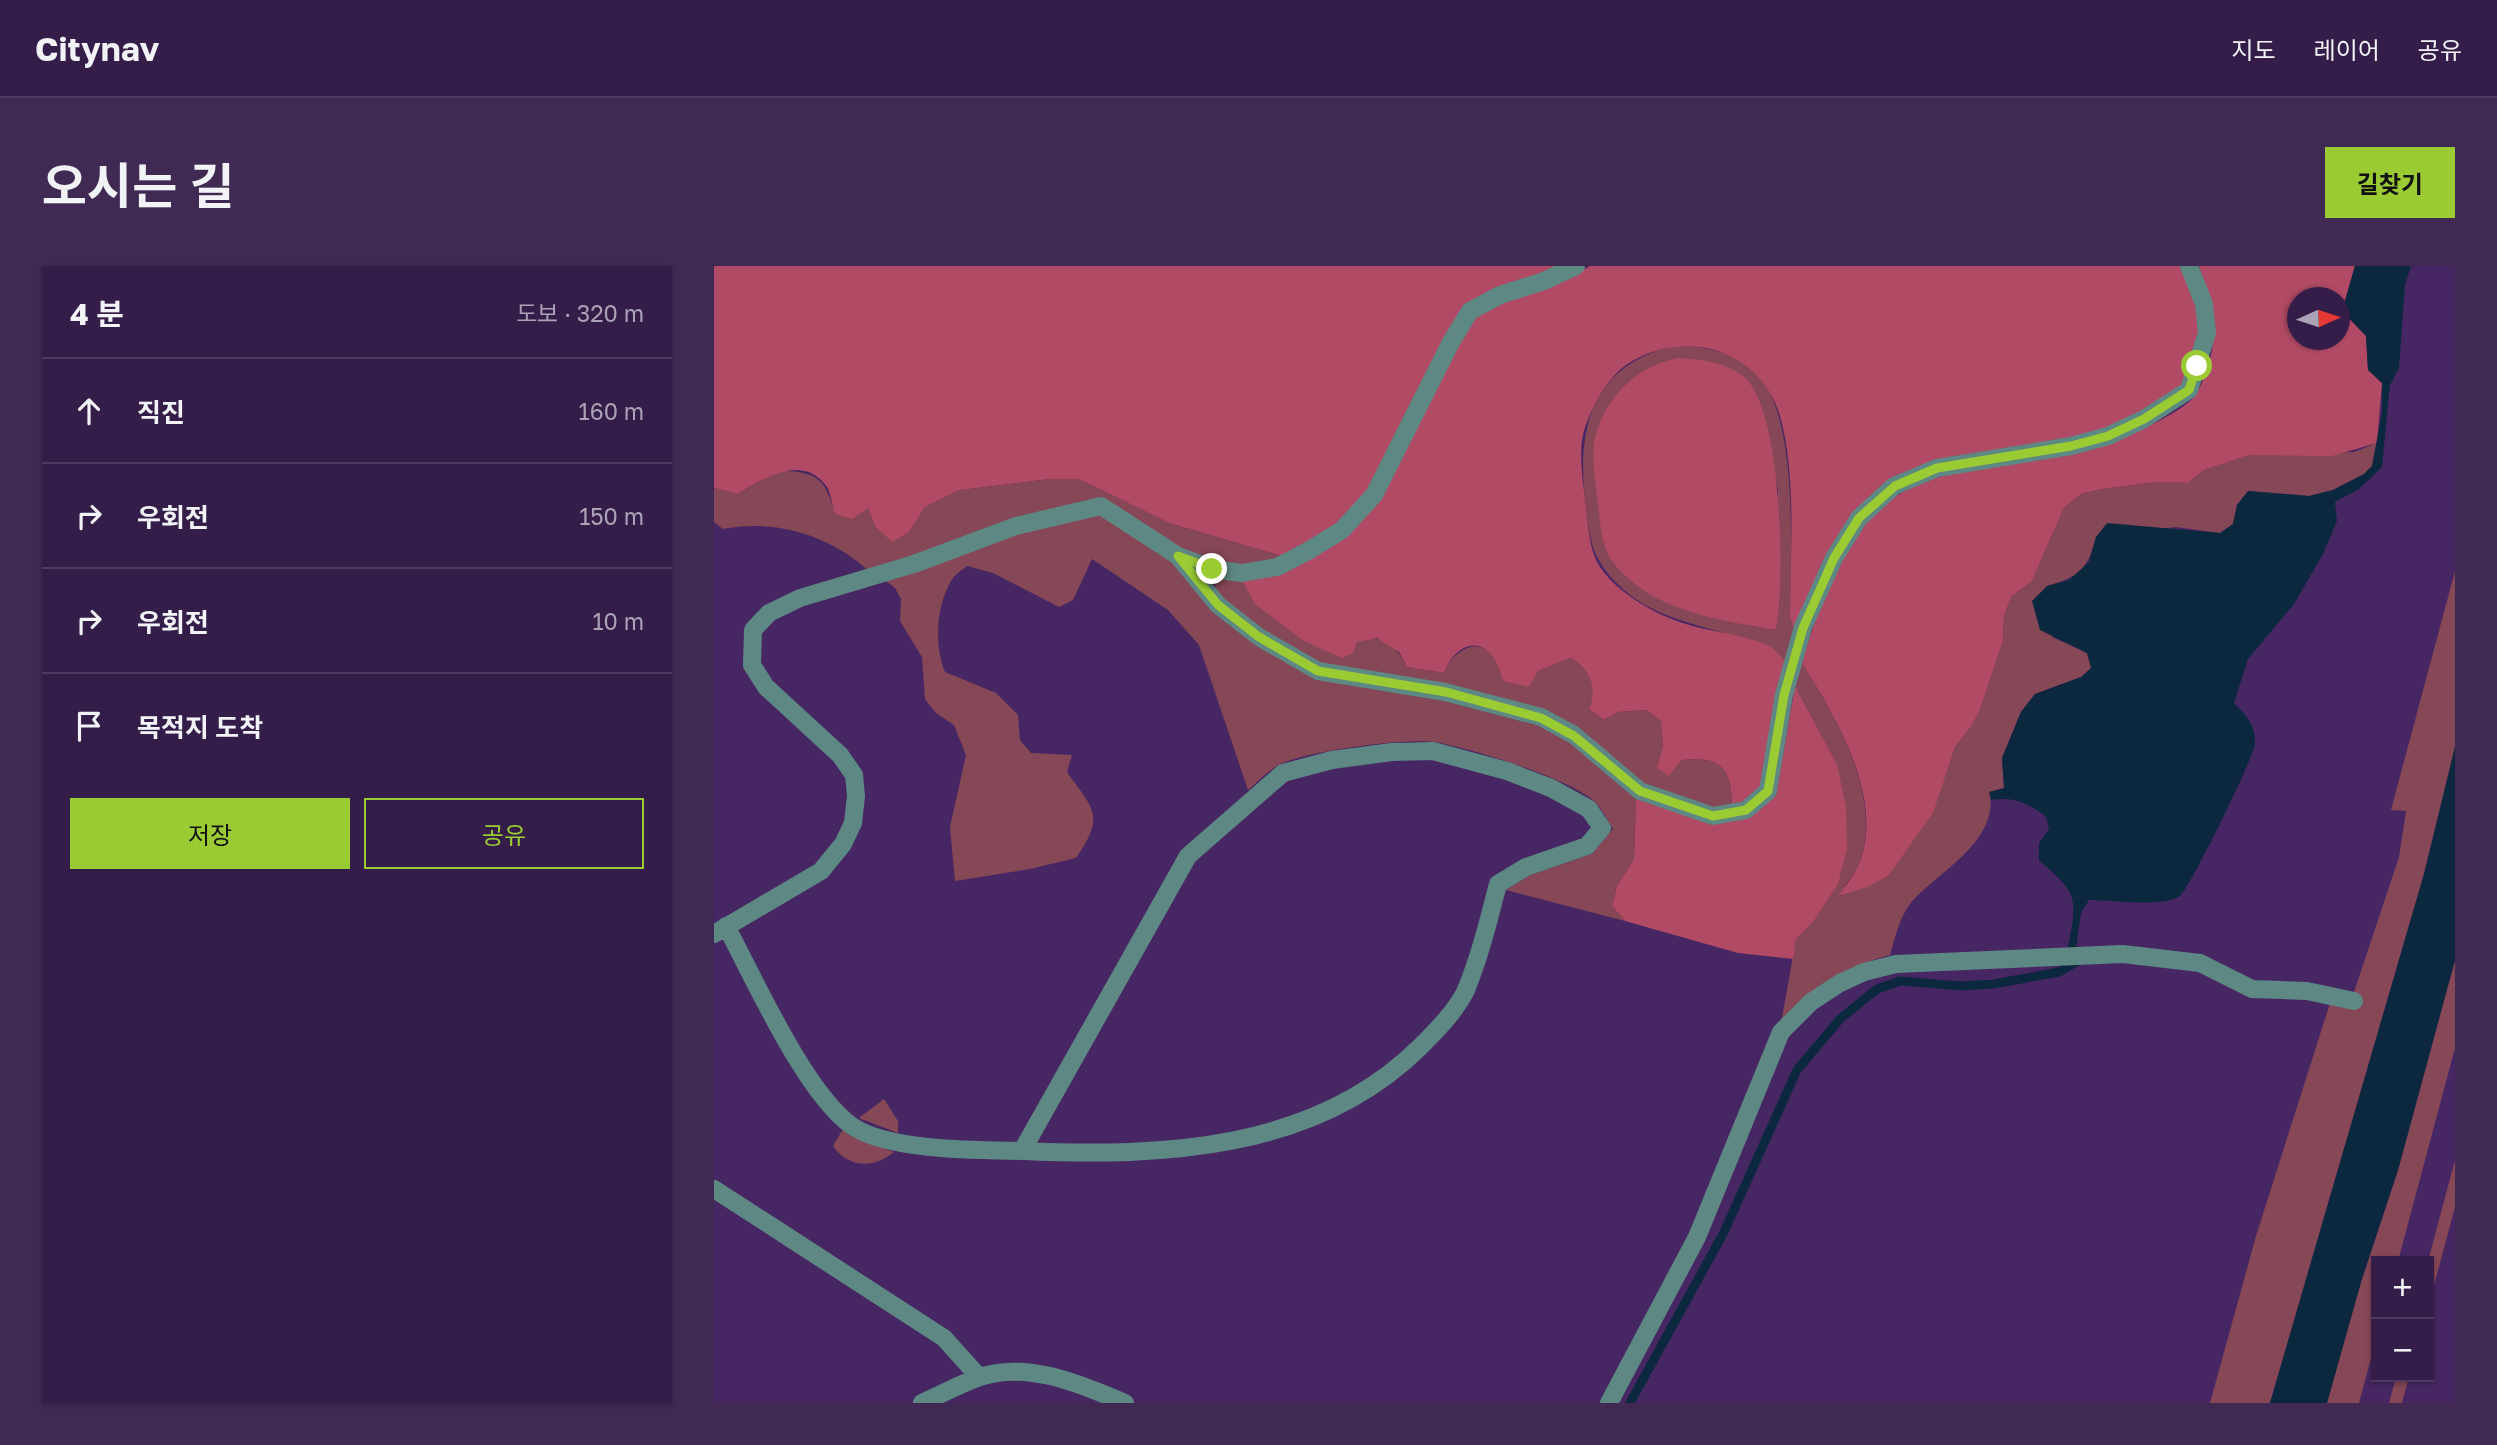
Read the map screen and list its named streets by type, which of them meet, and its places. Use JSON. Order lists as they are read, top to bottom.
{
  "north": "right",
  "page": {
    "header": "Citynav",
    "nav": ["지도", "레이어", "공유"],
    "title": "오시는 길",
    "buttons": [
      "길찾기",
      ["저장", "공유"]
    ],
    "heading": ["4 분", "도보 · 320 m"],
    "list": [
      ["직진", "160 m"],
      ["우회전", "150 m"],
      ["우회전", "10 m"],
      "목적지 도착"
    ],
    "map_buttons": ["+", "−"]
  }
}
